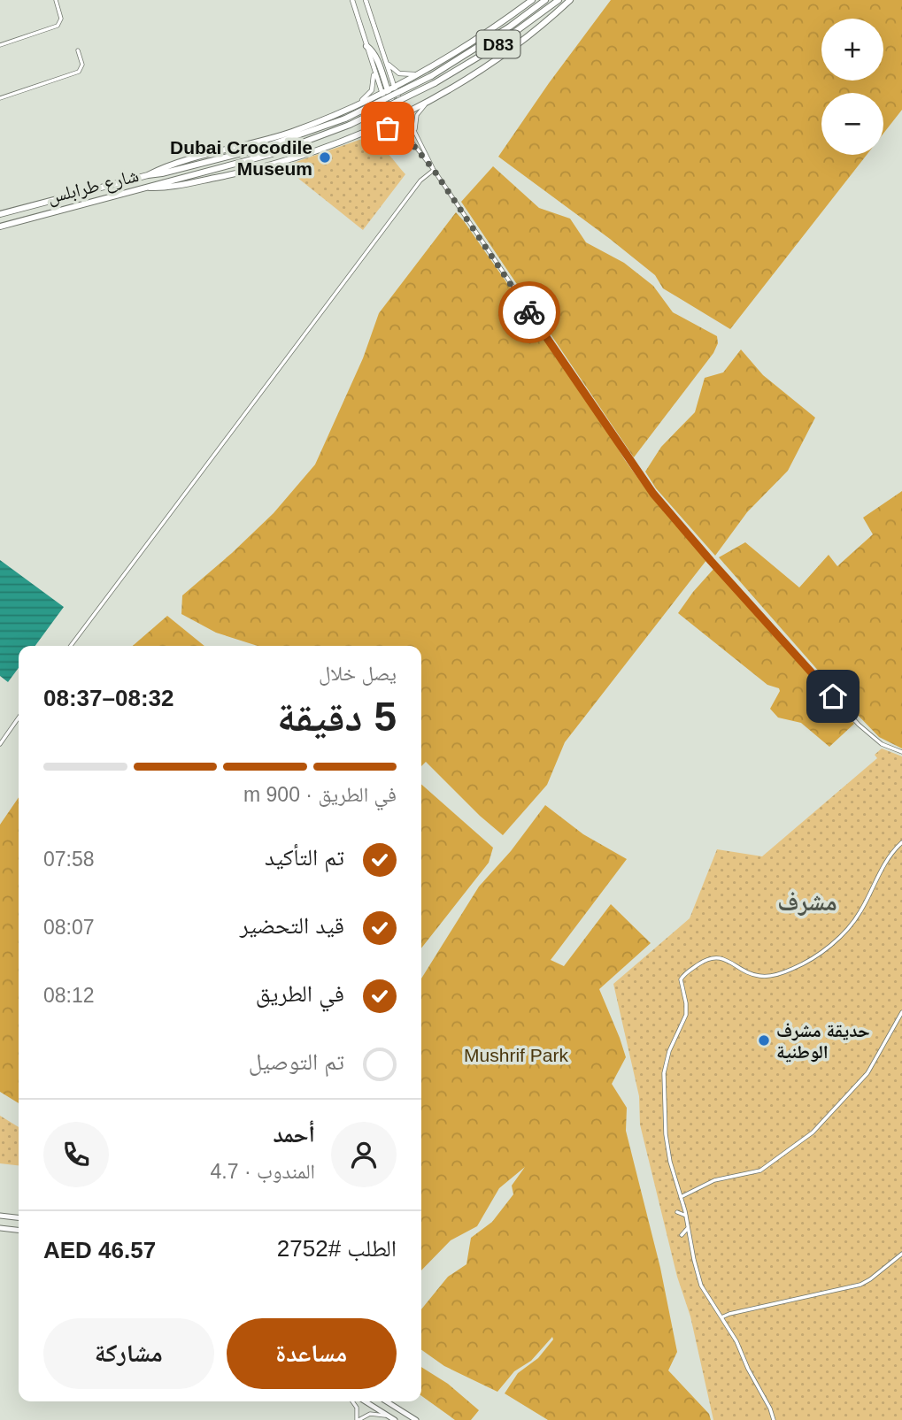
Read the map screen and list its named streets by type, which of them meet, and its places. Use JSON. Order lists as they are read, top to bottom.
{
  "streets": {
    "highway": ["D83", "شارع طرابلس"]
  },
  "districts": ["مشرف"],
  "parks": ["Mushrif Park"],
  "places": ["Dubai Crocodile Museum", "حديقة مشرف الوطنية"],
  "page": {
    "map_buttons": ["+", "−"],
    "heading": ["5 دقيقة", "يصل خلال", "08:32–08:37"],
    "panel": [
      "أحمد",
      "المندوب · 4.7",
      "الطلب #2752",
      "AED 46.57"
    ],
    "bar": "في الطريق · 900 m",
    "list": [
      ["تم التأكيد", "07:58"],
      ["قيد التحضير", "08:07"],
      ["في الطريق", "08:12"],
      "تم التوصيل"
    ],
    "buttons": ["مساعدة", "مشاركة"]
  }
}
